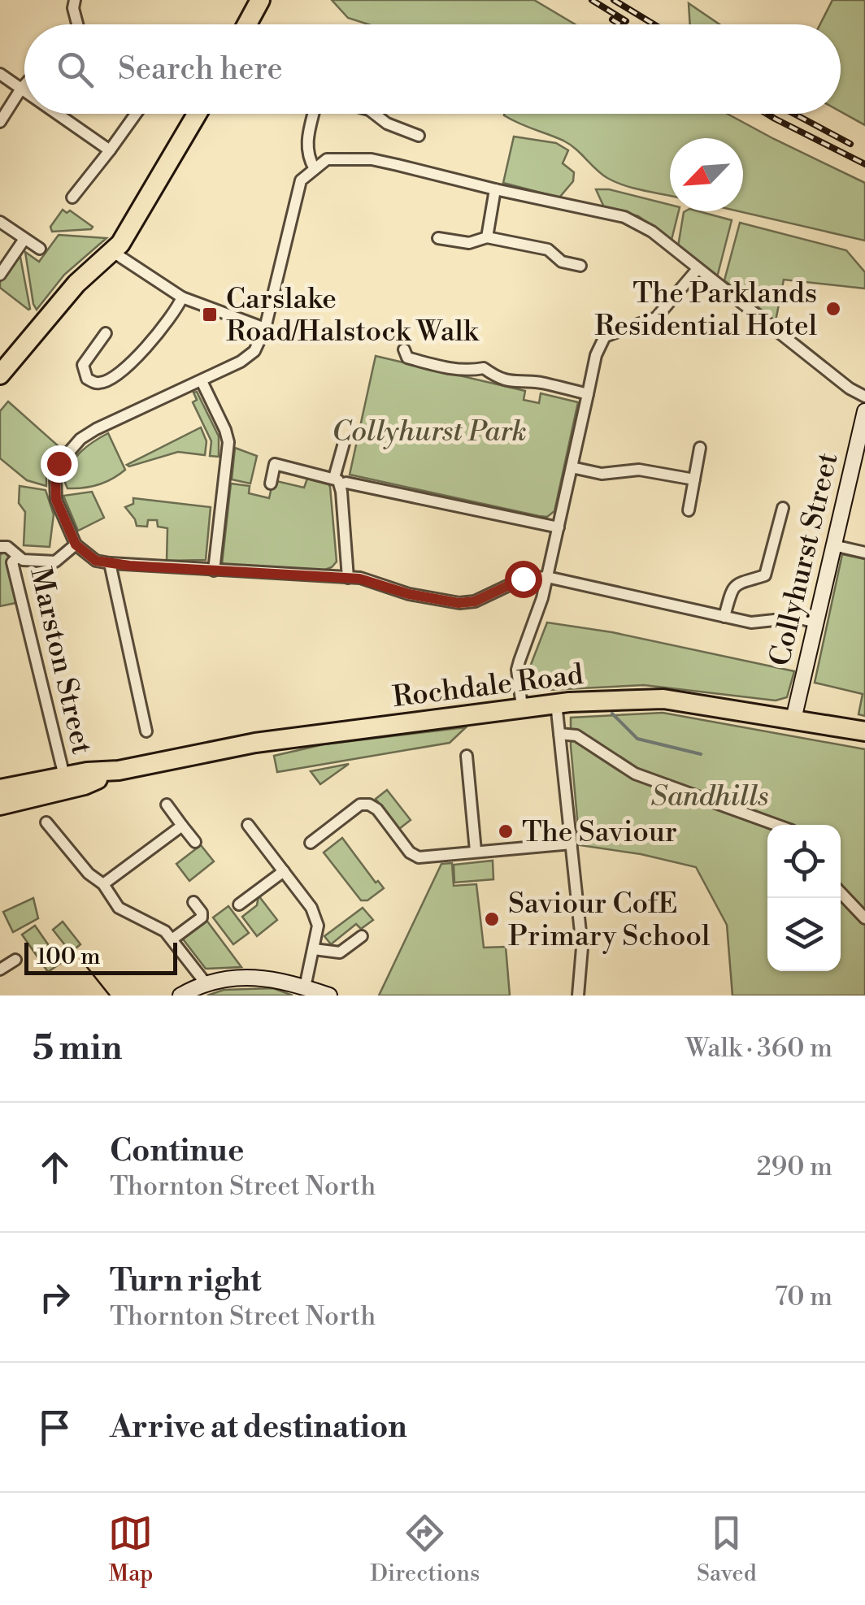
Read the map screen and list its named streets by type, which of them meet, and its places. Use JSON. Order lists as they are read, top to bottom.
{
  "streets": {
    "highway": ["Rochdale Road"],
    "street": ["Collyhurst Street", "Marston Street"]
  },
  "crossings": [
    ["Collyhurst Street", "Rochdale Road"],
    ["Marston Street", "Rochdale Road"]
  ],
  "parks": ["Collyhurst Park", "Sandhills"],
  "places": {
    "other": ["The Parklands Residential Hotel", "The Saviour", "Saviour CofE Primary School"],
    "transit": ["Carslake Road/Halstock Walk"]
  },
  "scale_bar": "100 m",
  "north": "bottom left",
  "page": {
    "search": "Search here",
    "scale": "100 m",
    "heading": ["5 min", "Walk · 360 m"],
    "list": [
      ["Continue", "Thornton Street North", "290 m"],
      ["Turn right", "Thornton Street North", "70 m"],
      "Arrive at destination"
    ],
    "nav": ["Map", "Directions", "Saved"]
  }
}
